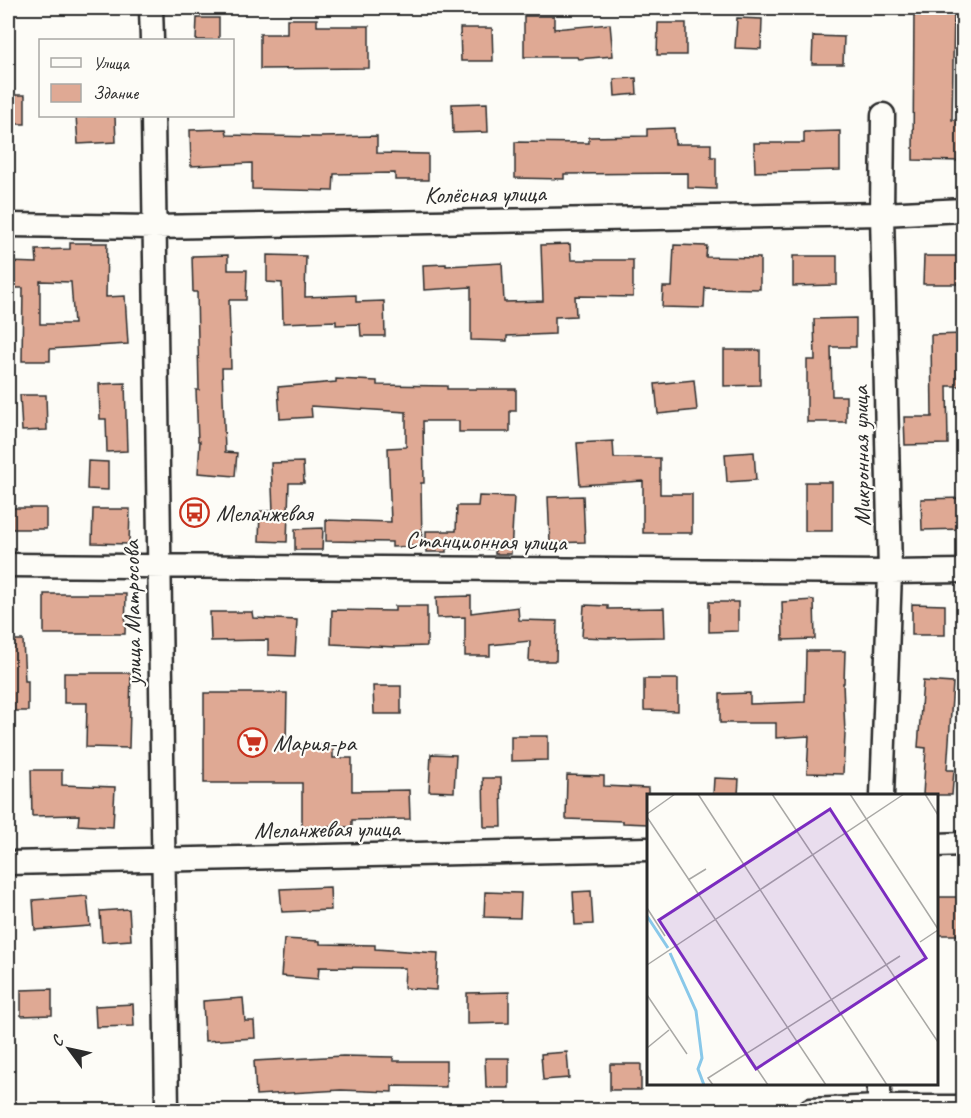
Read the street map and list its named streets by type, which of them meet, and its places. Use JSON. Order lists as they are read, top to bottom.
{
  "streets": {
    "street": [
      "Колёсная улица",
      "Микронная улица",
      "Станционная улица",
      "улица Матросова",
      "Меланжевая улица"
    ]
  },
  "crossings": [
    ["Колёсная улица", "Микронная улица"],
    ["Колёсная улица", "улица Матросова"],
    ["Микронная улица", "Станционная улица"],
    ["Станционная улица", "улица Матросова"],
    ["улица Матросова", "Меланжевая улица"]
  ],
  "places": {
    "bus stop": ["Меланжевая"],
    "supermarket": ["Мария-ра"]
  },
  "legend": ["Улица", "Здание"],
  "north": "top left"
}
